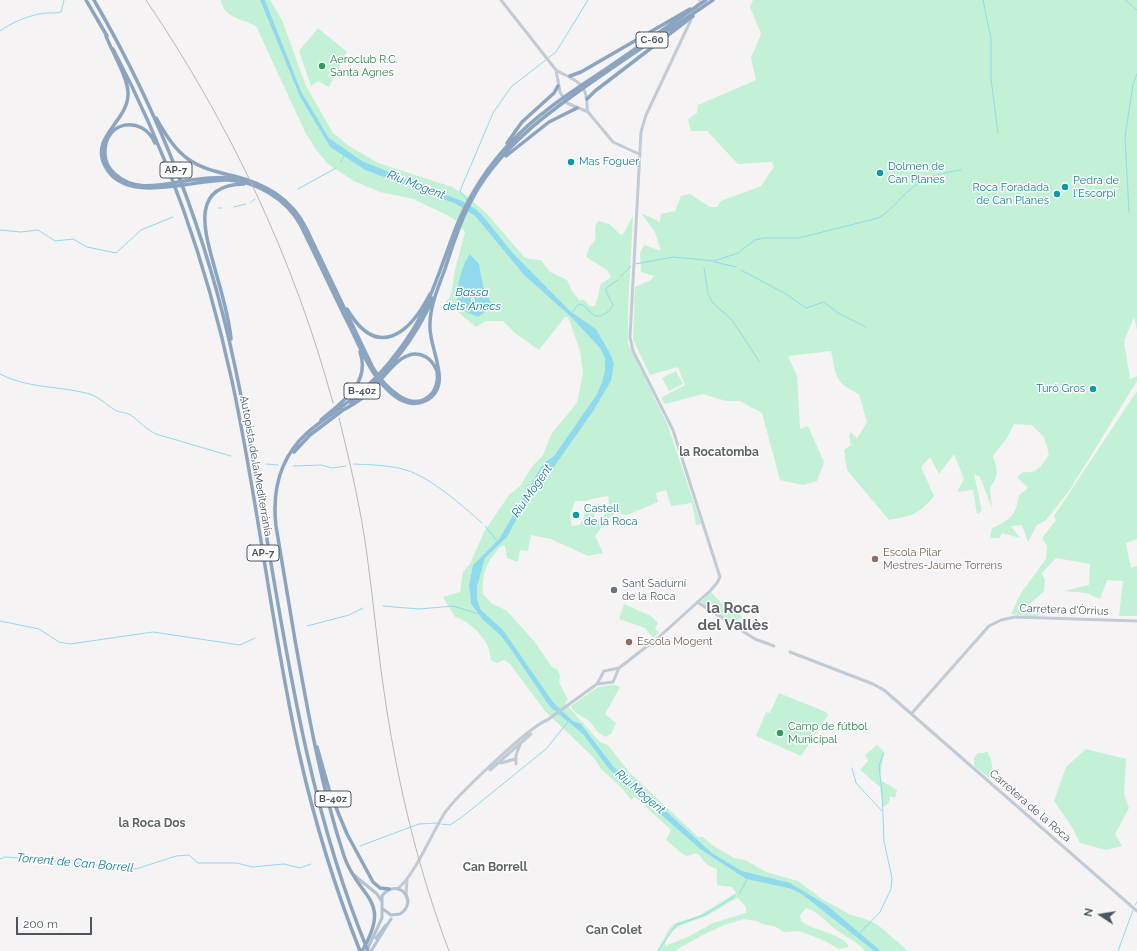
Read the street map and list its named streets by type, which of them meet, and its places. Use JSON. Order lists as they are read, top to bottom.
{
  "streets": {
    "highway": [
      "C-60",
      "AP-7",
      "B-40z",
      "Autopista de la Mediterrània"
    ],
    "street": ["Carretera d'Òrrius", "Carretera de la Roca"]
  },
  "crossings": [
    ["C-60", "B-40z"],
    ["Carretera d'Òrrius", "Carretera de la Roca"]
  ],
  "districts": [
    "la Rocatomba",
    "la Roca del Vallès",
    "la Roca Dos",
    "Can Borrell",
    "Can Colet"
  ],
  "water": ["Riu Mogent", "Bassa dels Ànecs", "Torrent de Can Borrell"],
  "places": [
    "Aeroclub R.C. Santa Agnes",
    "Mas Foguer",
    "Dolmen de Can Planes",
    "Pedra de l'Escorpí",
    "Roca Foradada de Can Planes",
    "Turó Gros",
    "Castell de la Roca",
    "Escola Pilar Mestres-Jaume Torrens",
    "Sant Sadurní de la Roca",
    "Escola Mogent",
    "Camp de fútbol Municipal"
  ],
  "scale_bar": "200 m",
  "north": "left"
}
